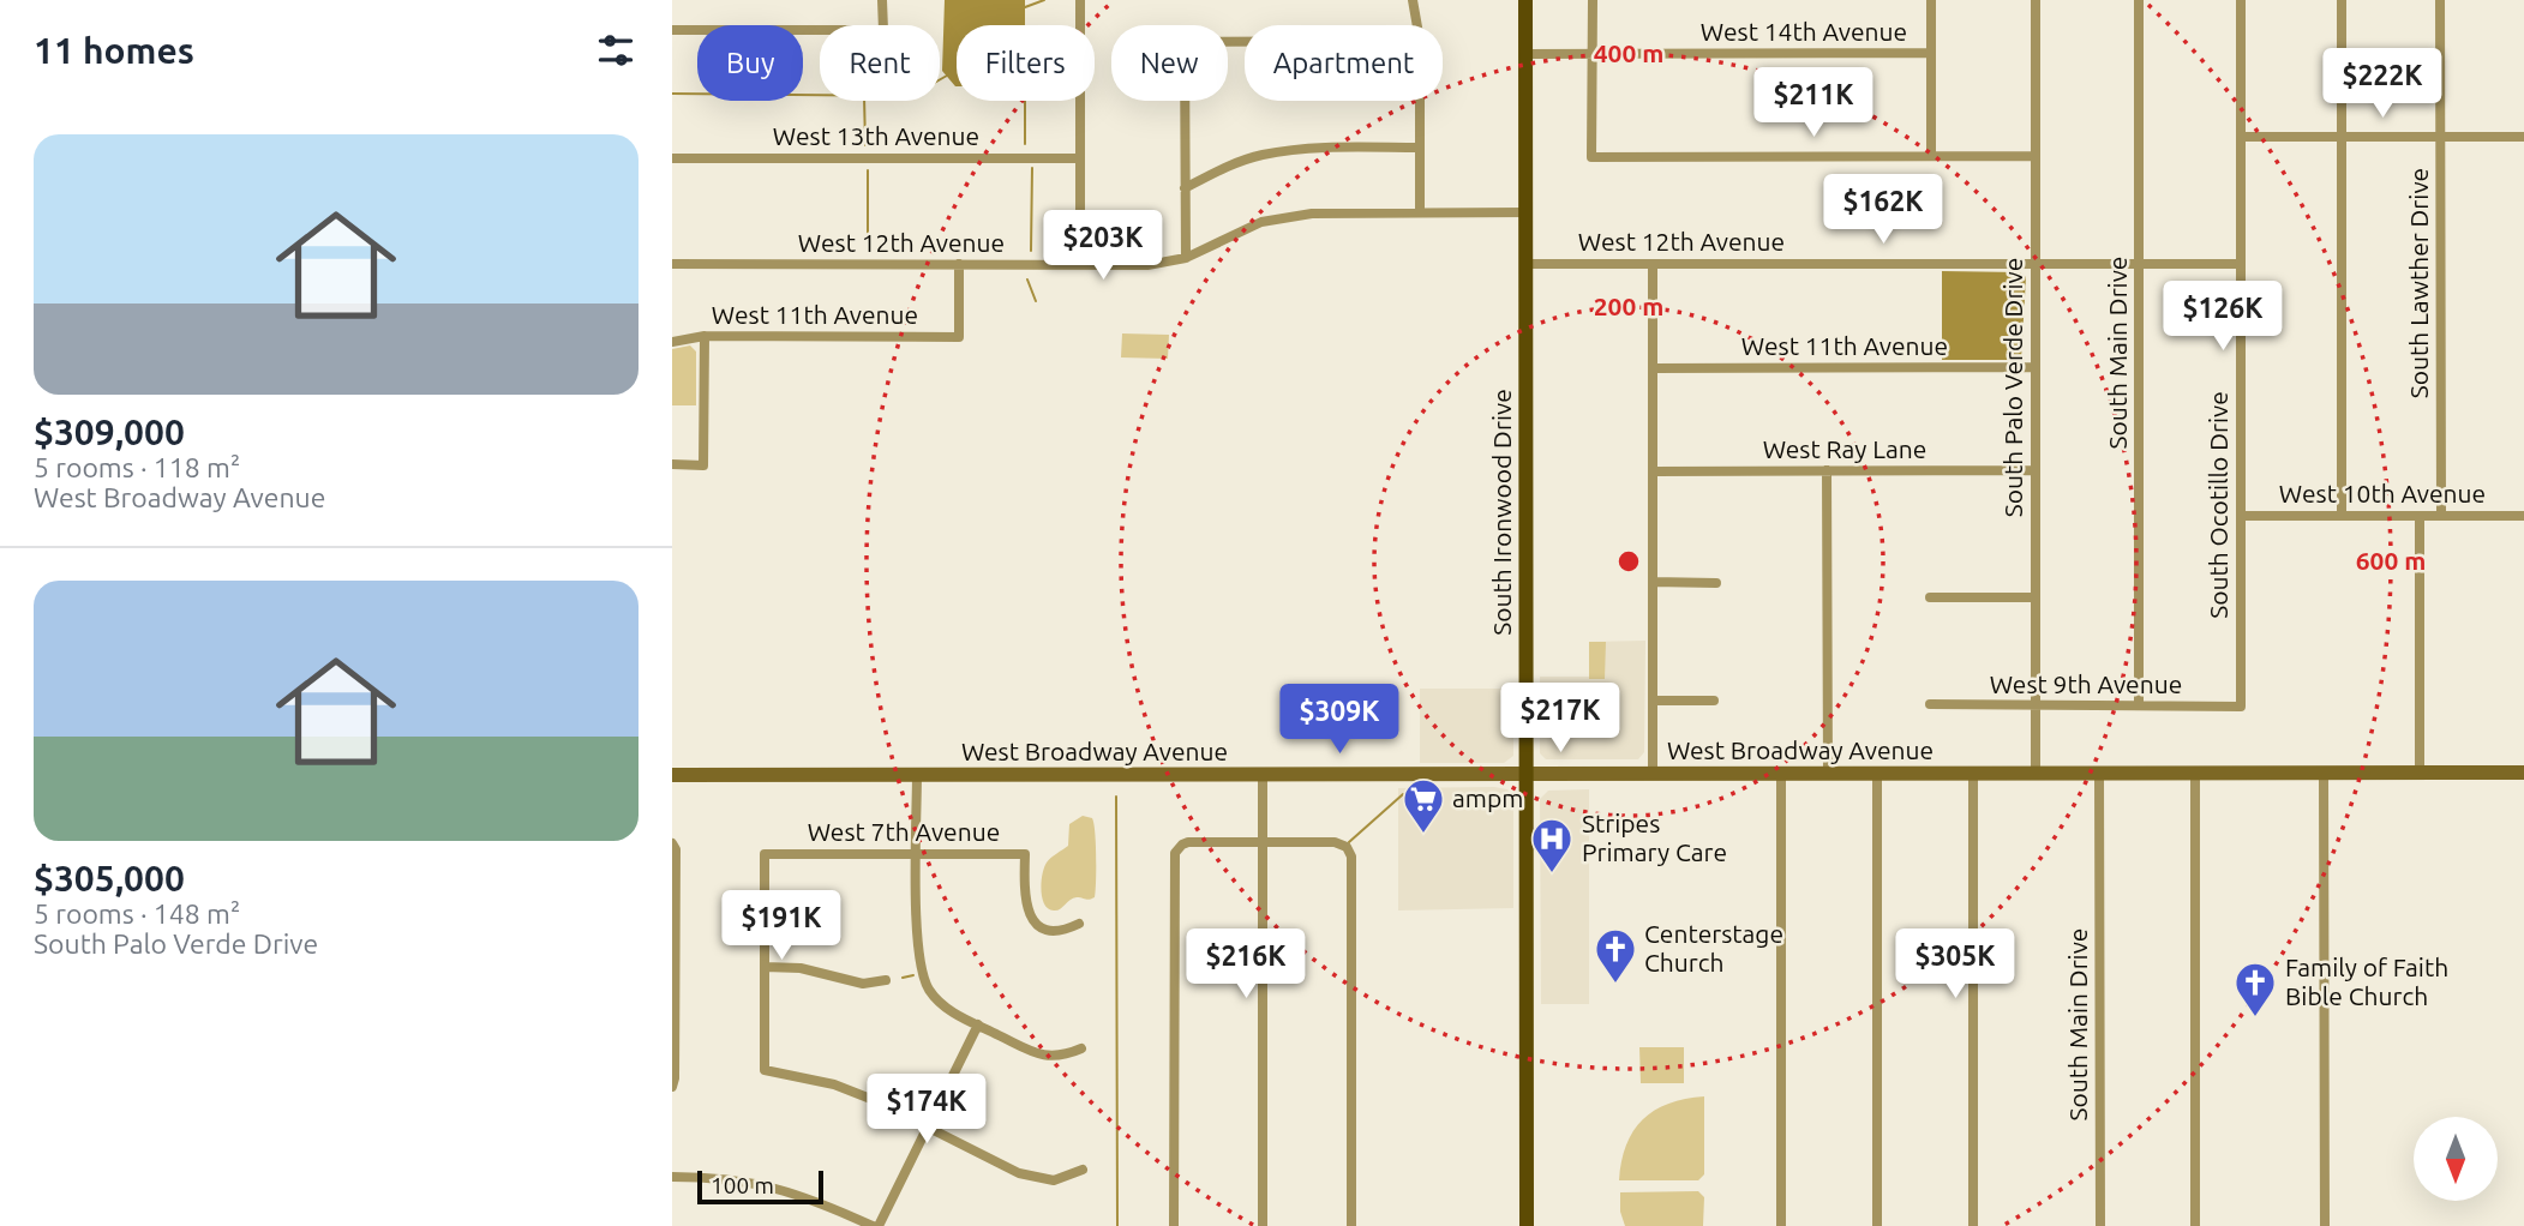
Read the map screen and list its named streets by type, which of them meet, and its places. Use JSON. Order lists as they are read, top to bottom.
{
  "streets": {
    "main road": ["South Ironwood Drive", "West Broadway Avenue"],
    "street": [
      "West 14th Avenue",
      "West 13th Avenue",
      "West 12th Avenue",
      "South Lawther Drive",
      "West 11th Avenue",
      "South Main Drive",
      "South Palo Verde Drive",
      "West Ray Lane",
      "West 10th Avenue",
      "South Ocotillo Drive",
      "West 9th Avenue",
      "West 7th Avenue"
    ]
  },
  "crossings": [
    ["West 14th Avenue", "South Ironwood Drive"],
    ["West 12th Avenue", "West 11th Avenue"],
    ["West 12th Avenue", "South Main Drive"],
    ["West 12th Avenue", "South Palo Verde Drive"],
    ["West 12th Avenue", "South Ocotillo Drive"],
    ["West 12th Avenue", "South Ironwood Drive"],
    ["South Lawther Drive", "West 10th Avenue"],
    ["West 11th Avenue", "South Palo Verde Drive"],
    ["South Main Drive", "West 9th Avenue"],
    ["South Main Drive", "West Broadway Avenue"],
    ["South Palo Verde Drive", "West Ray Lane"],
    ["South Palo Verde Drive", "West 9th Avenue"],
    ["South Palo Verde Drive", "West Broadway Avenue"],
    ["West 10th Avenue", "South Ocotillo Drive"],
    ["South Ocotillo Drive", "West 9th Avenue"],
    ["South Ironwood Drive", "West Broadway Avenue"]
  ],
  "places": {
    "supermarket": ["ampm"],
    "hospital": ["Stripes Primary Care"],
    "church": ["Centerstage Church", "Family of Faith Bible Church"]
  },
  "scale_bar": "100 m",
  "north": "bottom",
  "page": {
    "heading": "11 homes",
    "chip": [
      "Buy",
      "Rent",
      "Filters",
      "New",
      "Apartment"
    ],
    "price": [
      "$222K",
      "$211K",
      "$162K",
      "$203K",
      "$126K",
      "$217K",
      "$309K",
      "$191K",
      "$216K",
      "$305K",
      "$174K"
    ],
    "list": [
      {
        "name": "$309,000",
        "note": "5 rooms · 118 m² · West Broadway Avenue"
      },
      {
        "name": "$305,000",
        "note": "5 rooms · 148 m² · South Palo Verde Drive"
      }
    ],
    "scale": "100 m"
  },
  "rings": ["400 m", "200 m", "600 m"]
}
